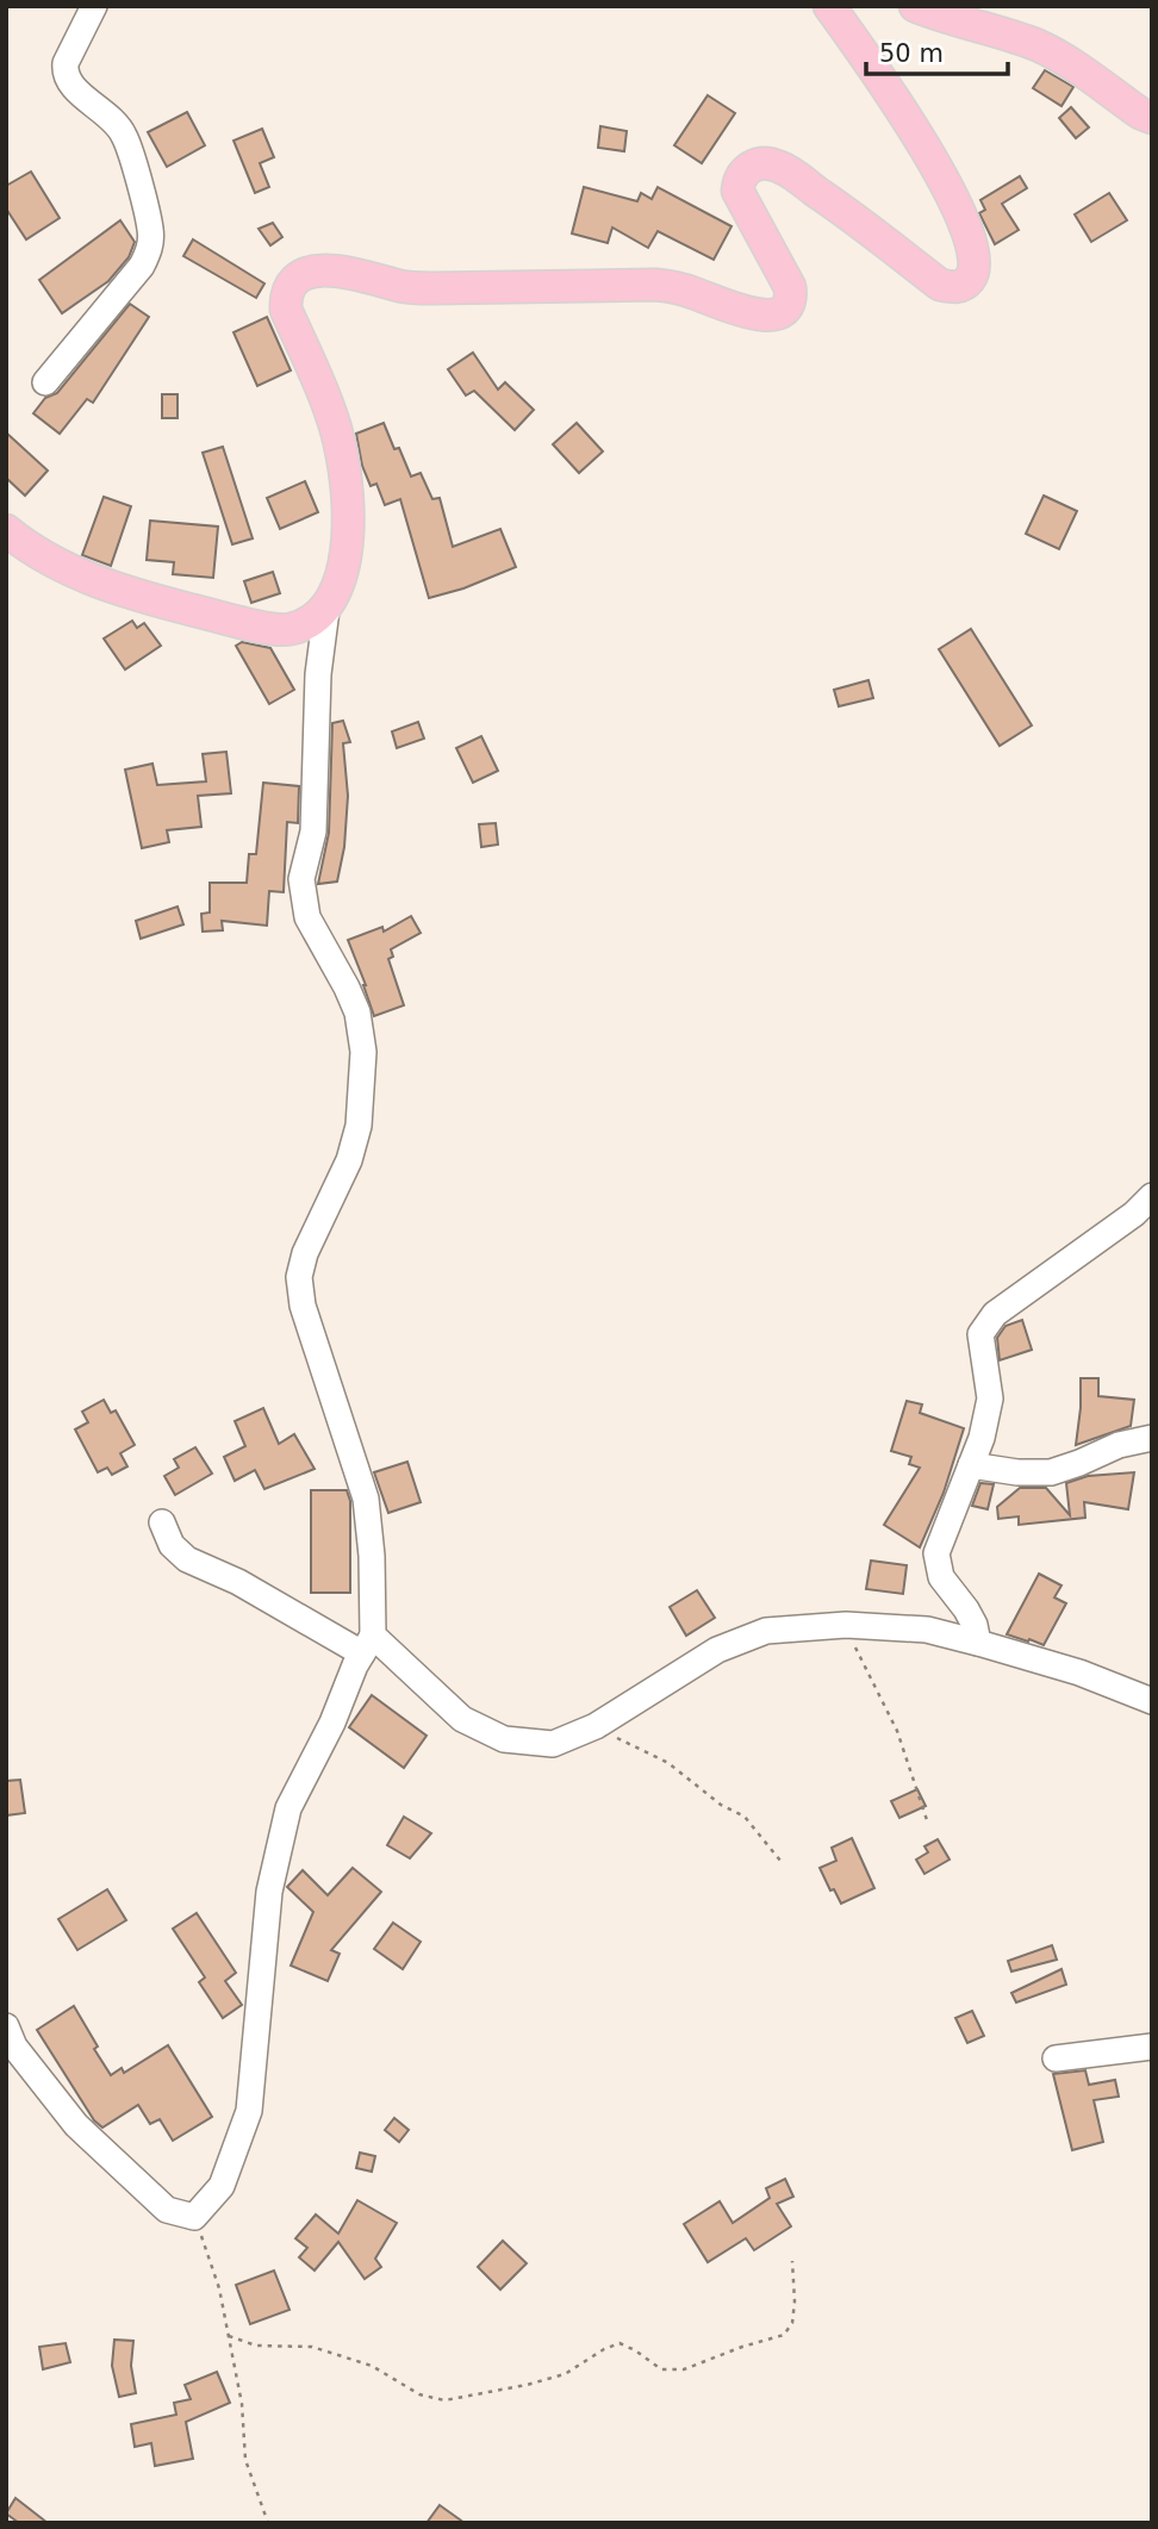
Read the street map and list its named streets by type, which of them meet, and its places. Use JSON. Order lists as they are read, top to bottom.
{
  "scale_bar": "50 m"
}
